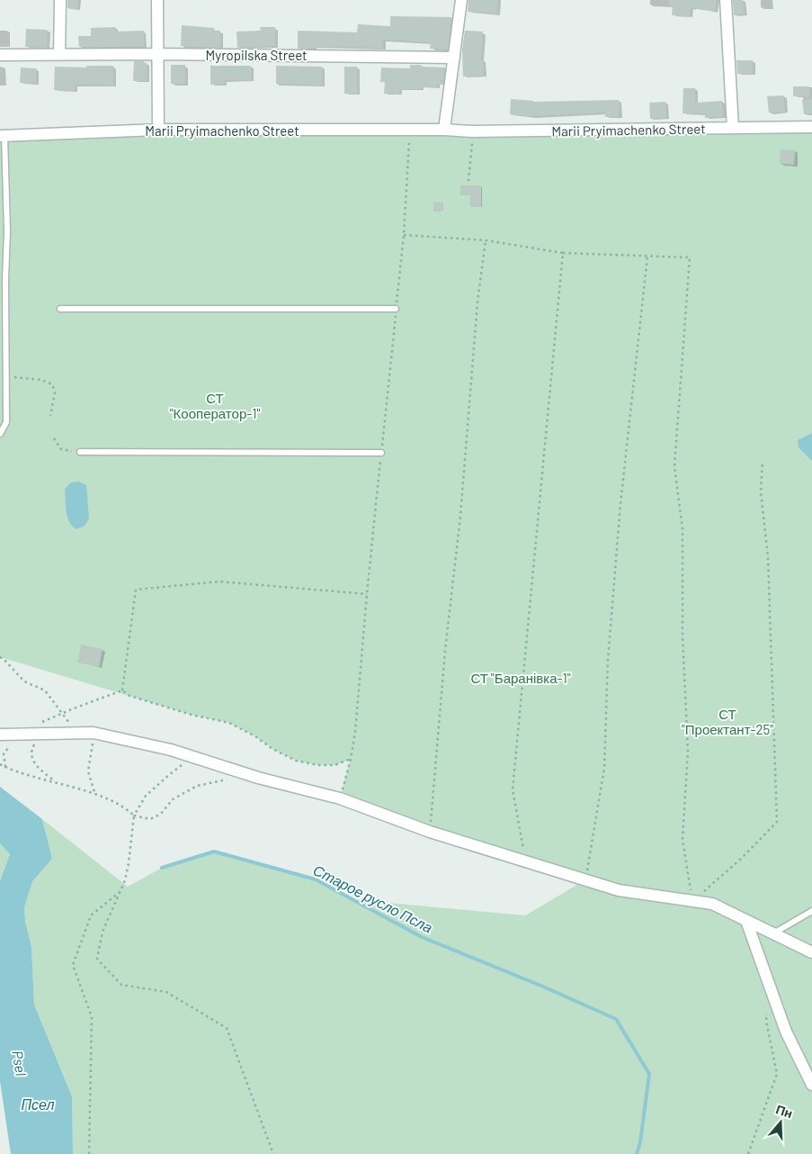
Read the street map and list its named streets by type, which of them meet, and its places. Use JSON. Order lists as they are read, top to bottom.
{
  "streets": {
    "street": ["Myropilska Street", "Marii Pryimachenko Street"]
  },
  "water": ["Старое русло Псла", "Psel", "Псел"],
  "parks": ["СТ \"Кооператор-1\"", "СТ \"Баранівка-1\"", "СТ \"Проектант-25\""],
  "north": "top"
}
